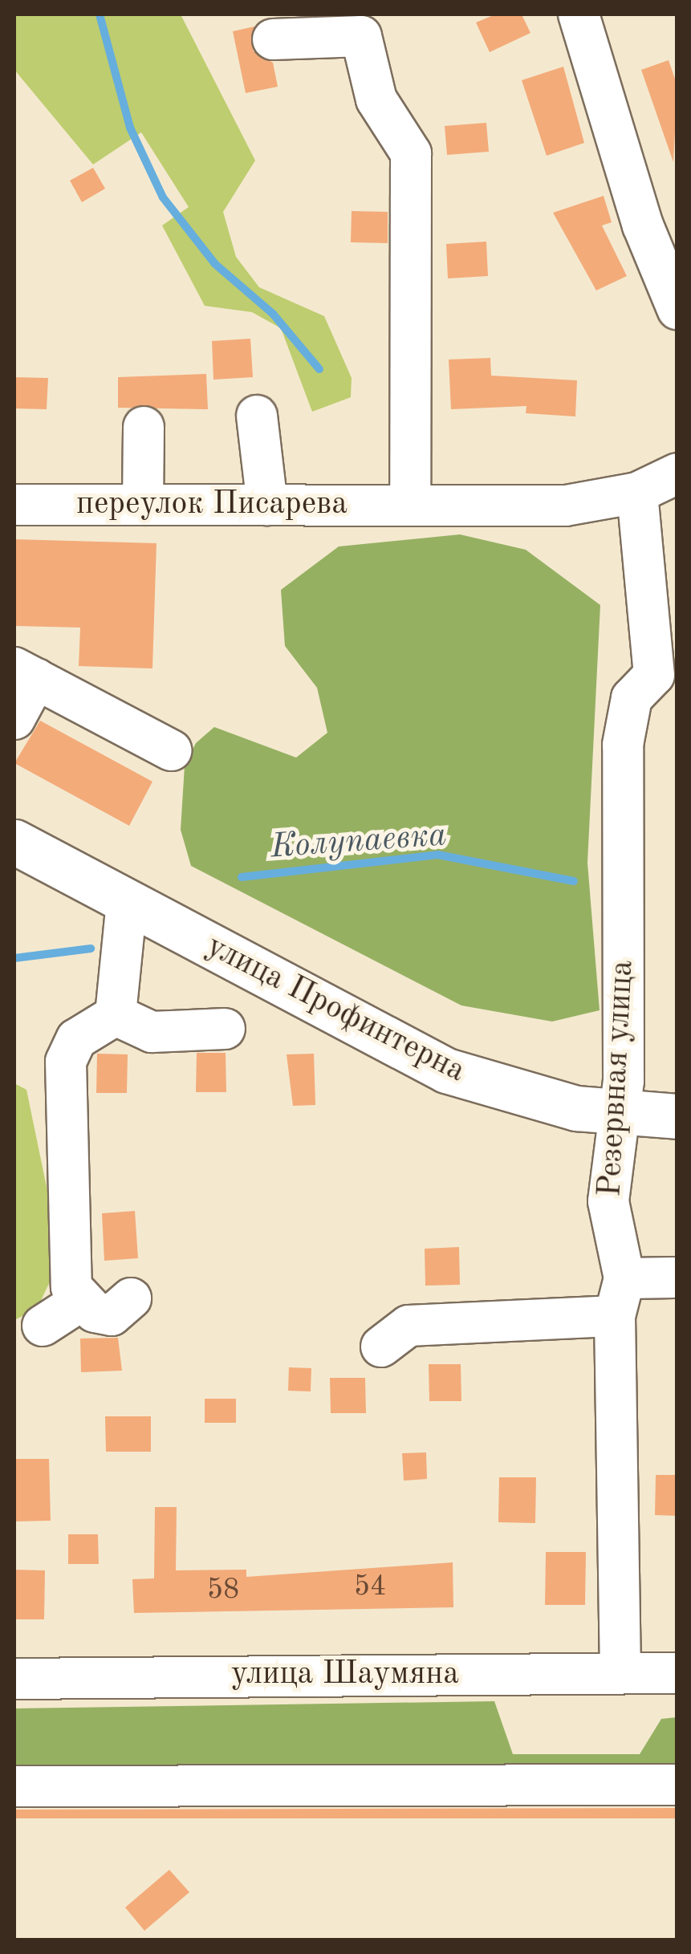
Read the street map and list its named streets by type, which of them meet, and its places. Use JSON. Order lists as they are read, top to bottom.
{
  "streets": {
    "main road": ["улица Профинтерна"],
    "street": ["переулок Писарева", "Резервная улица", "улица Шаумяна"]
  },
  "crossings": [
    ["переулок Писарева", "Резервная улица"],
    ["улица Профинтерна", "Резервная улица"],
    ["Резервная улица", "улица Шаумяна"]
  ],
  "water": ["Колупаевка"],
  "house_numbers": ["54", "58"]
}
